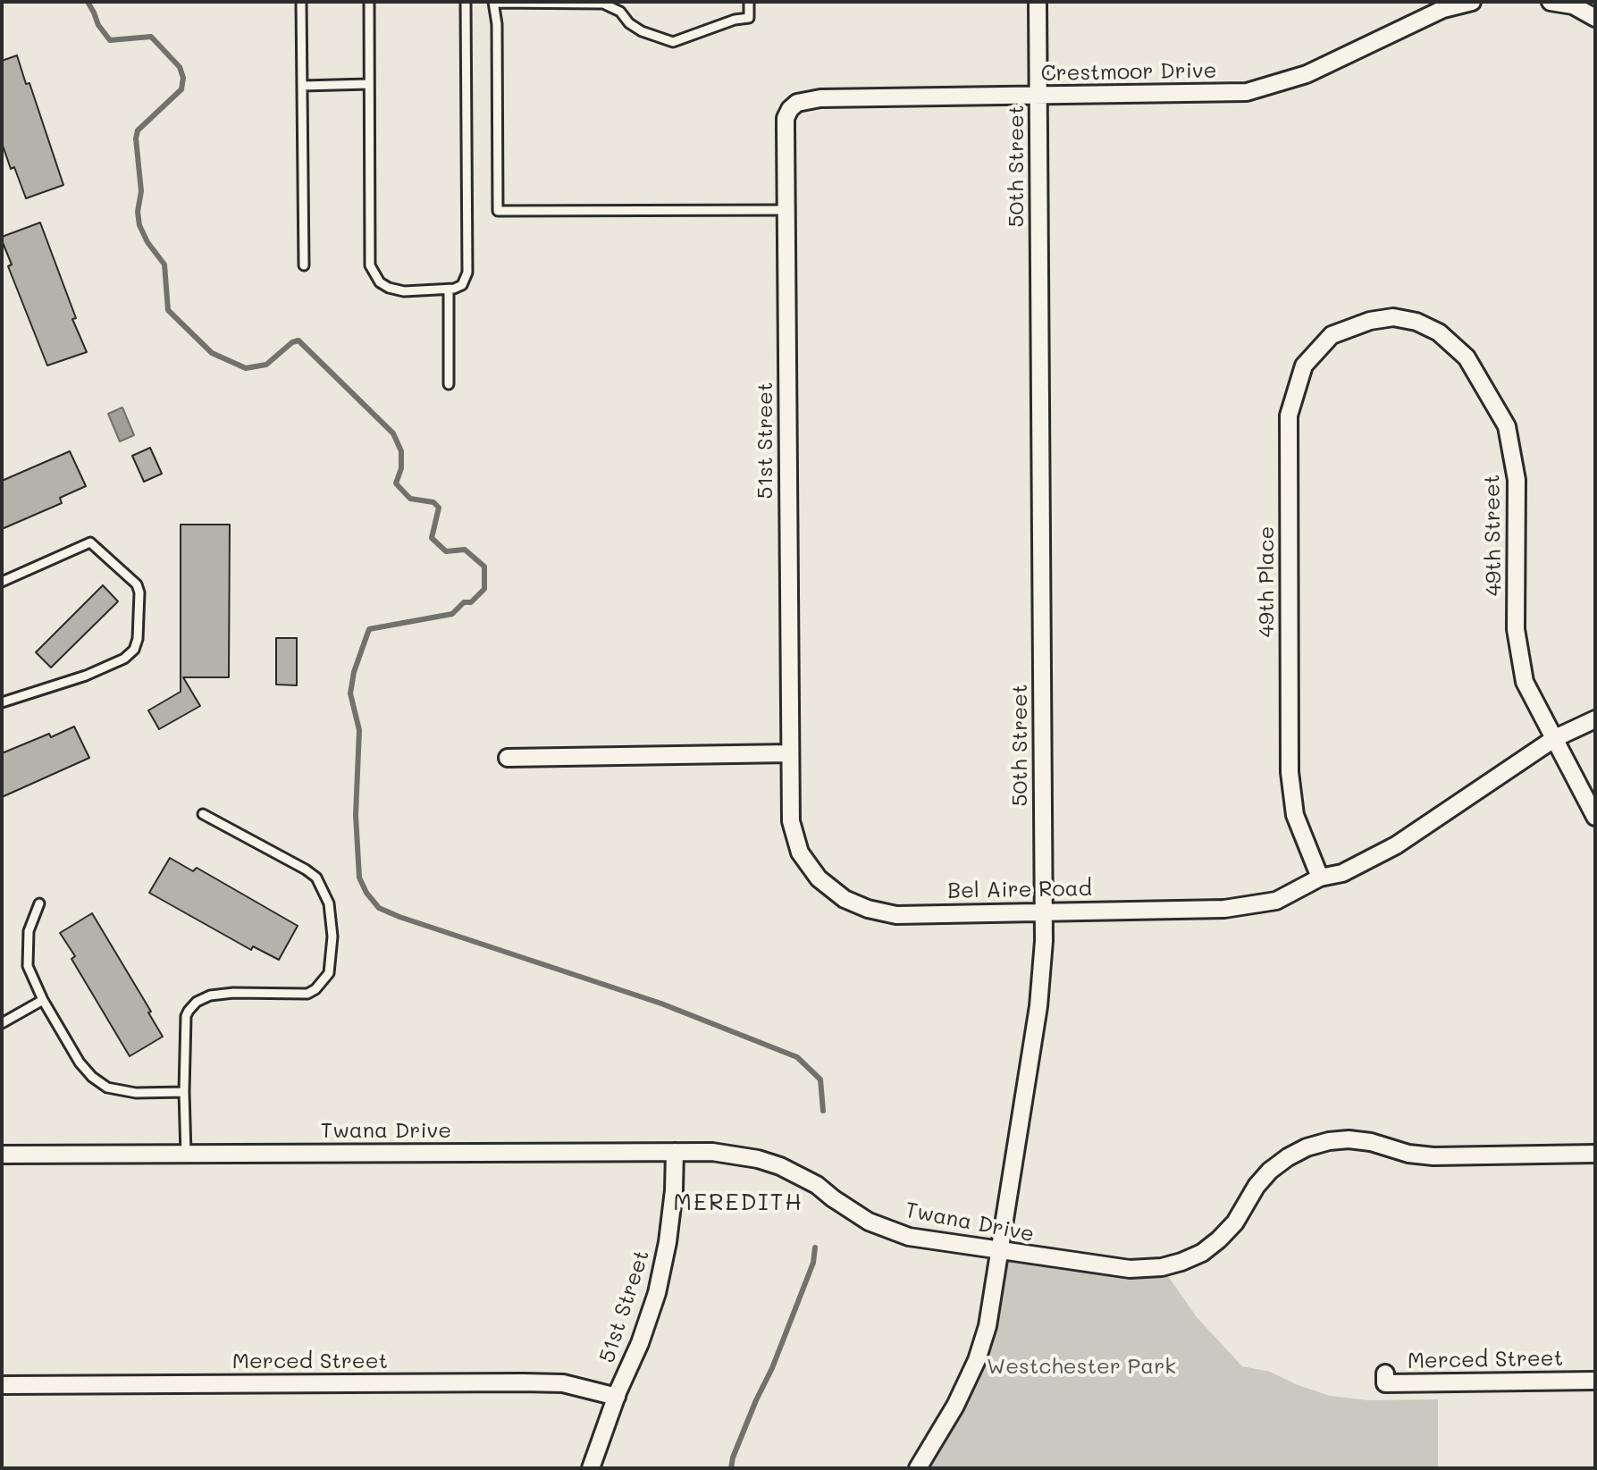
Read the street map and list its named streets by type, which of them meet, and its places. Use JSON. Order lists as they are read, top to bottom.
{
  "streets": {
    "street": [
      "Crestmoor Drive",
      "50th Street",
      "51st Street",
      "49th Street",
      "49th Place",
      "Bel Aire Road",
      "Twana Drive",
      "Merced Street"
    ]
  },
  "crossings": [
    ["Crestmoor Drive", "50th Street"],
    ["Crestmoor Drive", "51st Street"],
    ["50th Street", "Bel Aire Road"],
    ["50th Street", "Twana Drive"],
    ["51st Street", "Bel Aire Road"],
    ["51st Street", "Twana Drive"],
    ["51st Street", "Merced Street"],
    ["49th Street", "49th Place"],
    ["49th Street", "Bel Aire Road"],
    ["49th Place", "Bel Aire Road"]
  ],
  "districts": ["MEREDITH"],
  "parks": ["Westchester Park"]
}
